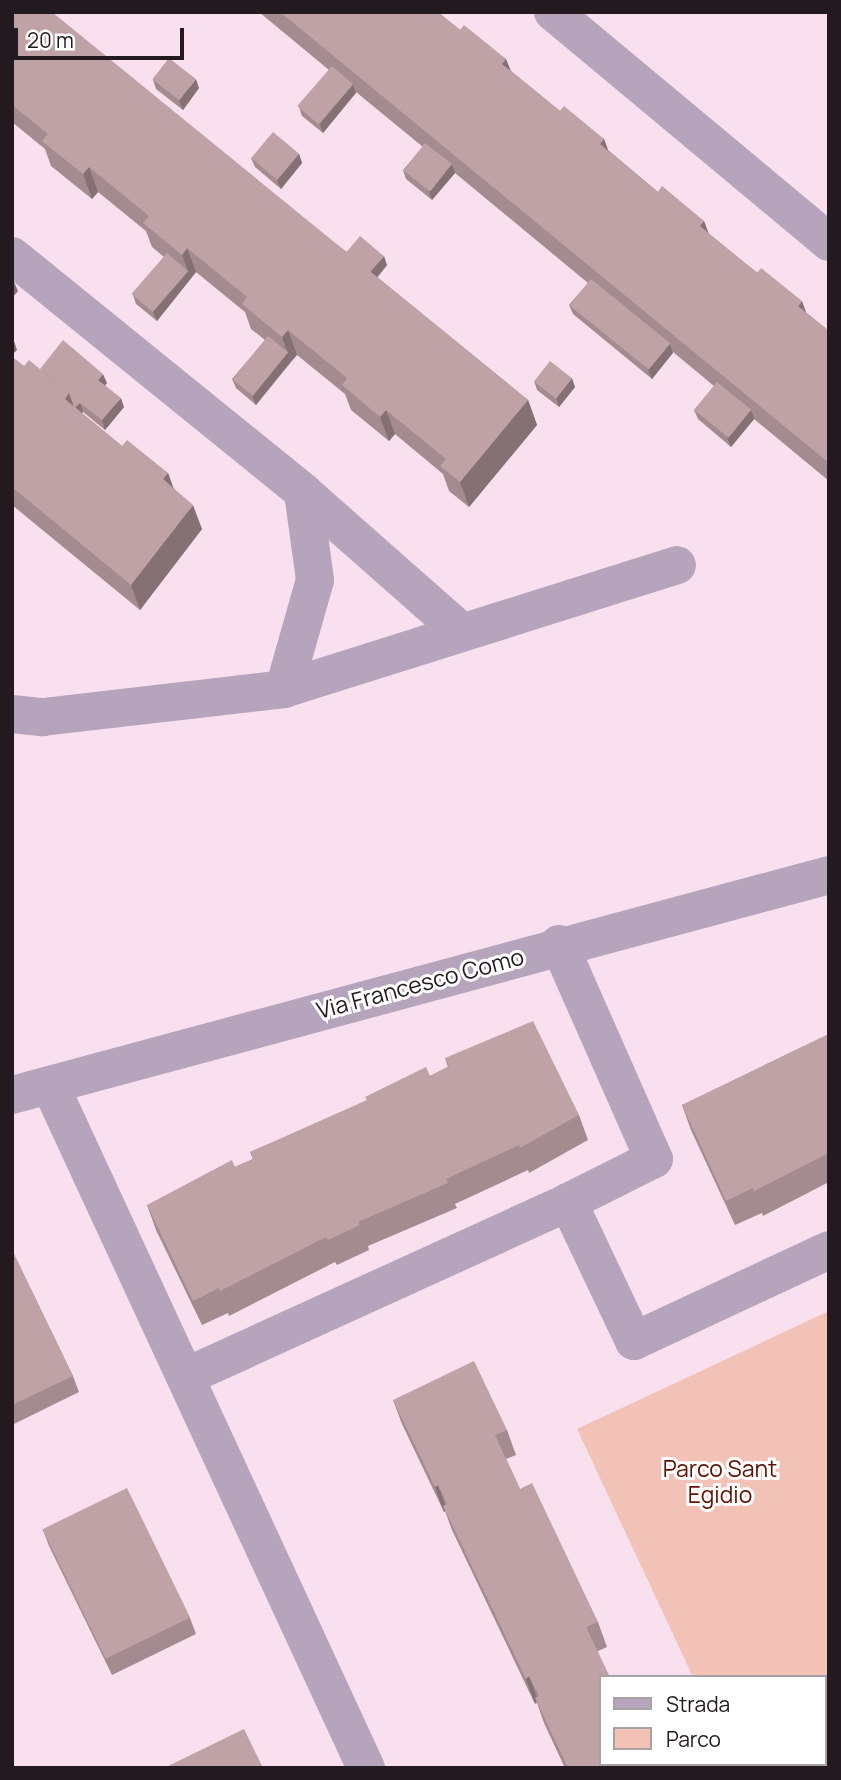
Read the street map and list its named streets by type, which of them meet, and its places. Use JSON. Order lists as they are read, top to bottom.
{
  "streets": {
    "street": ["Via Francesco Como"]
  },
  "parks": ["Parco Sant Egidio"],
  "legend": ["Strada", "Parco"],
  "scale_bar": "20 m"
}
